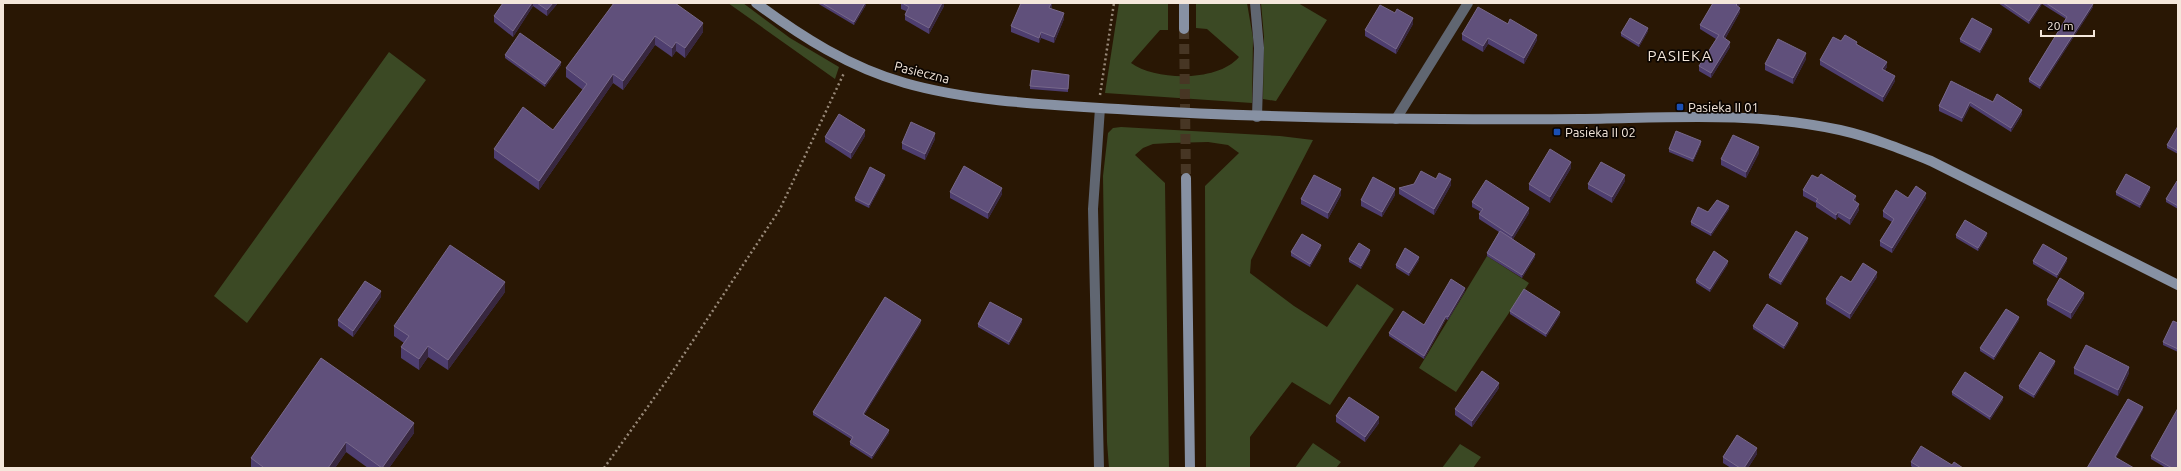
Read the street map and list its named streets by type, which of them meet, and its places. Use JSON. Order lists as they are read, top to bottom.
{
  "streets": {
    "street": ["Pasieczna"]
  },
  "districts": ["PASIEKA"],
  "places": {
    "transit": ["Pasieka II 01", "Pasieka II 02"]
  },
  "scale_bar": "20 m"
}
